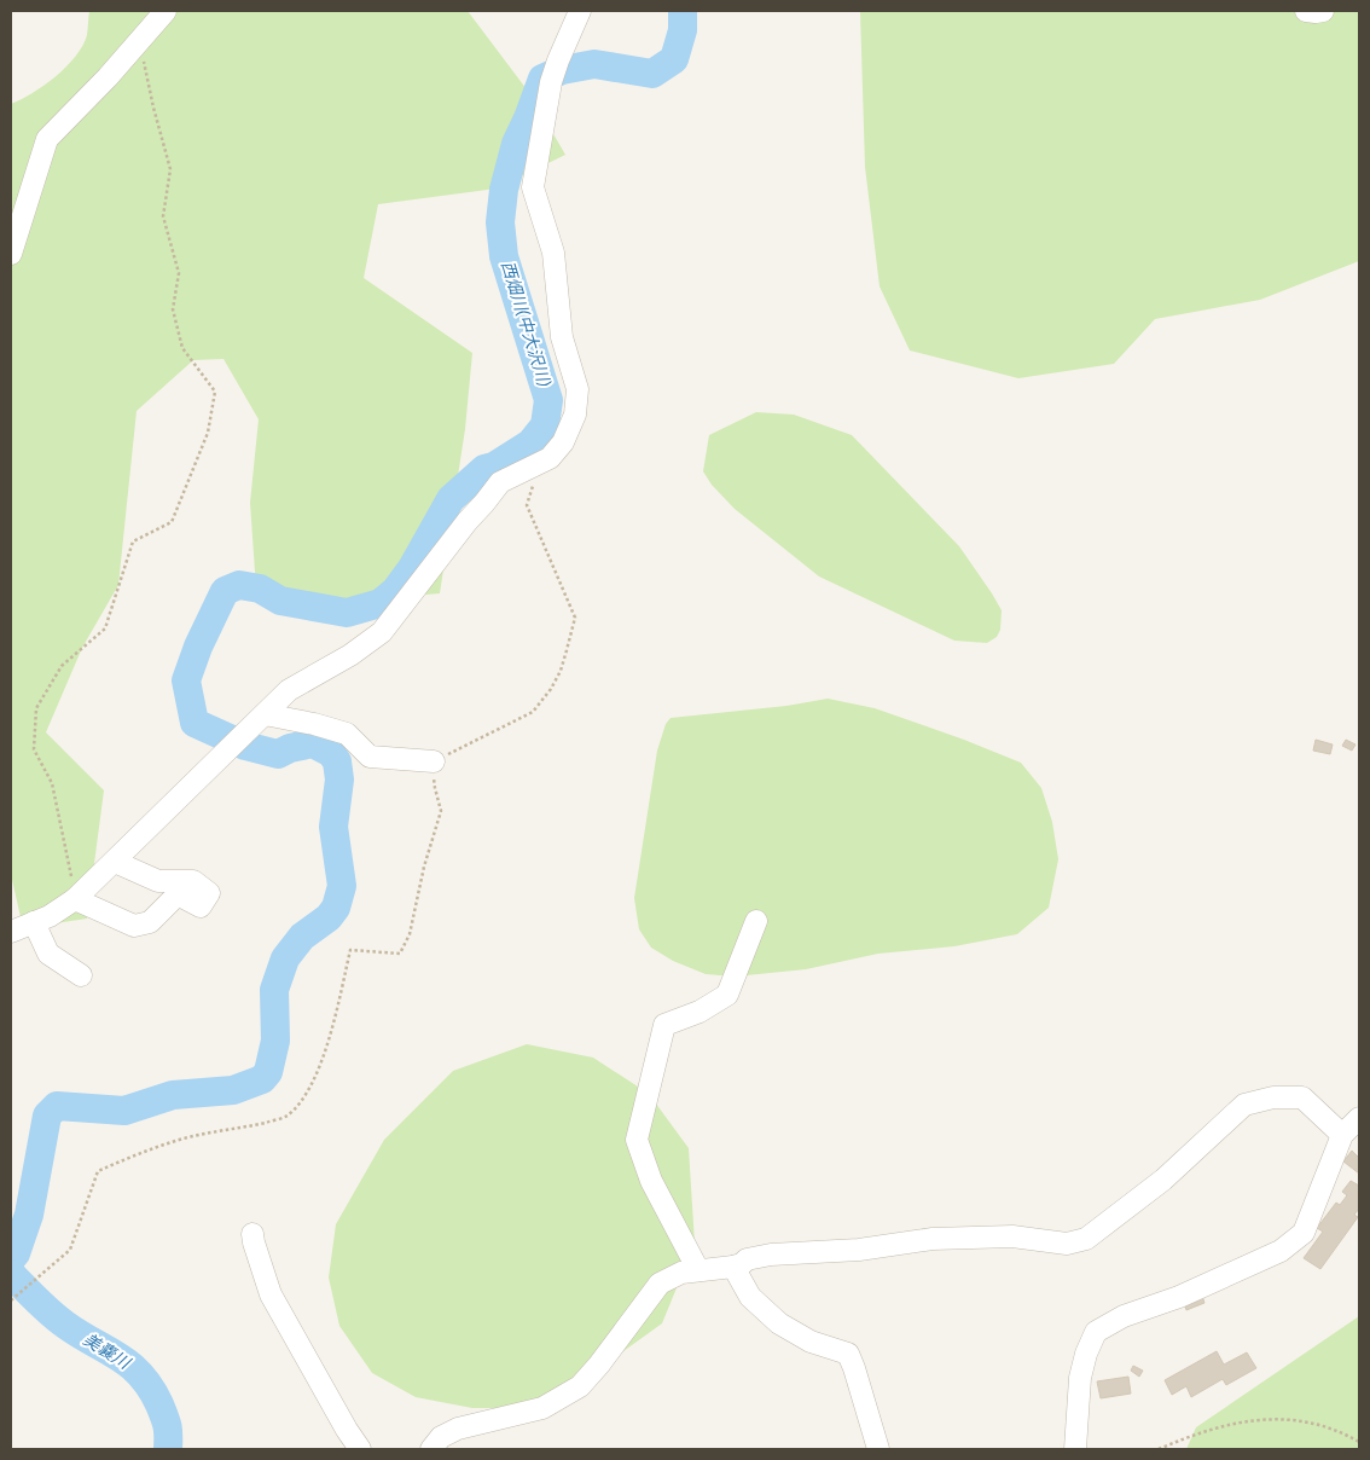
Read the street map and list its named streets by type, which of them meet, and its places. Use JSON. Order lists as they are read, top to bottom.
{
  "water": ["西畑川(中大沢川)", "美嚢川"]
}
